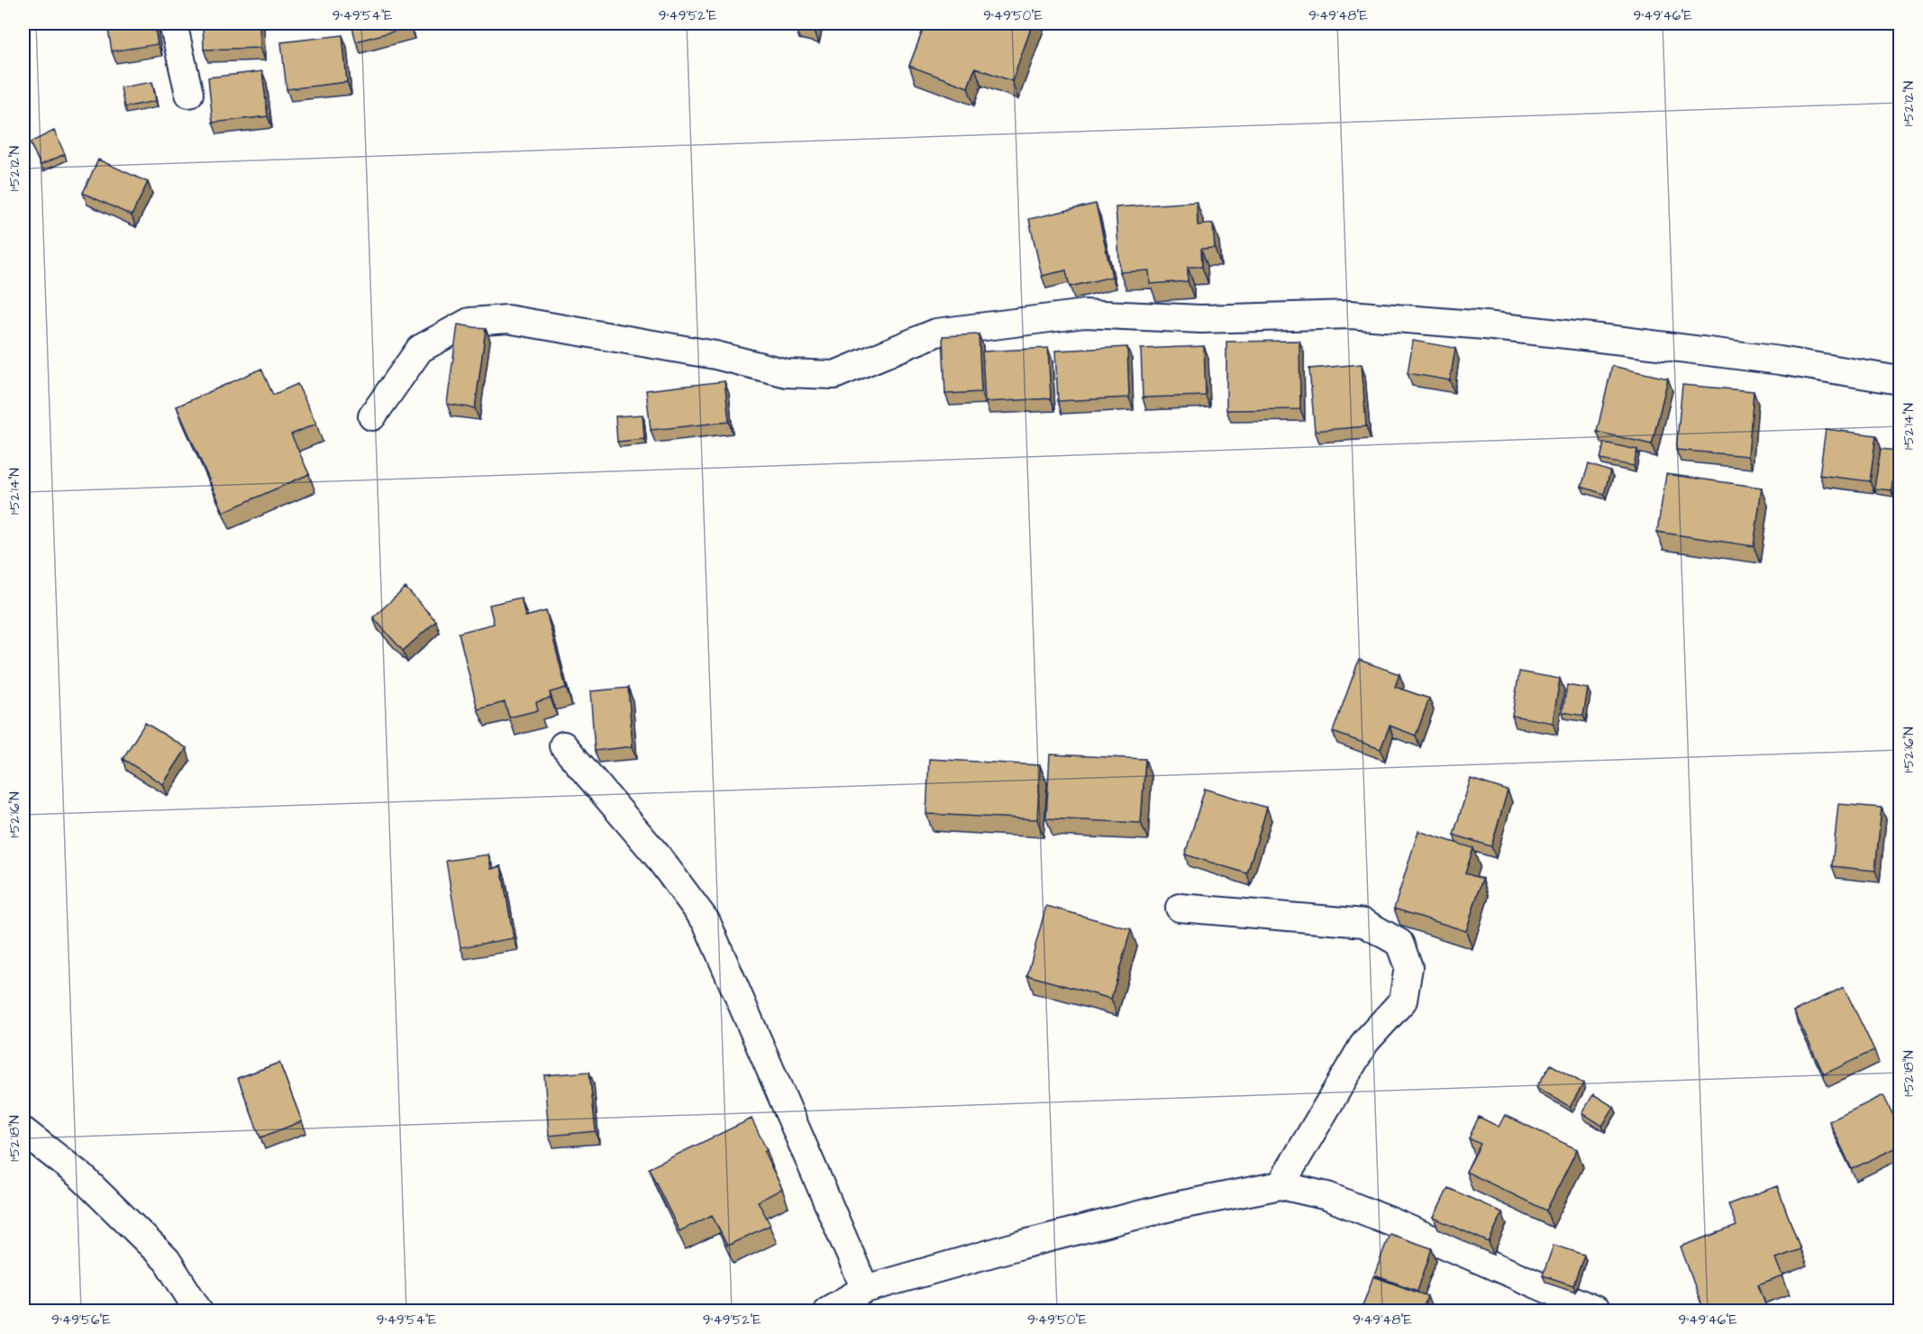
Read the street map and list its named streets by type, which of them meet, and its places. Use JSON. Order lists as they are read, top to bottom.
{
  "coordinates": [
    "9°49'54\"E",
    "9°49'52\"E",
    "9°49'50\"E",
    "9°49'48\"E",
    "9°49'46\"E",
    "1°52'12\"N",
    "1°52'14\"N",
    "1°52'16\"N",
    "1°52'18\"N",
    "9°49'56\"E"
  ]
}
